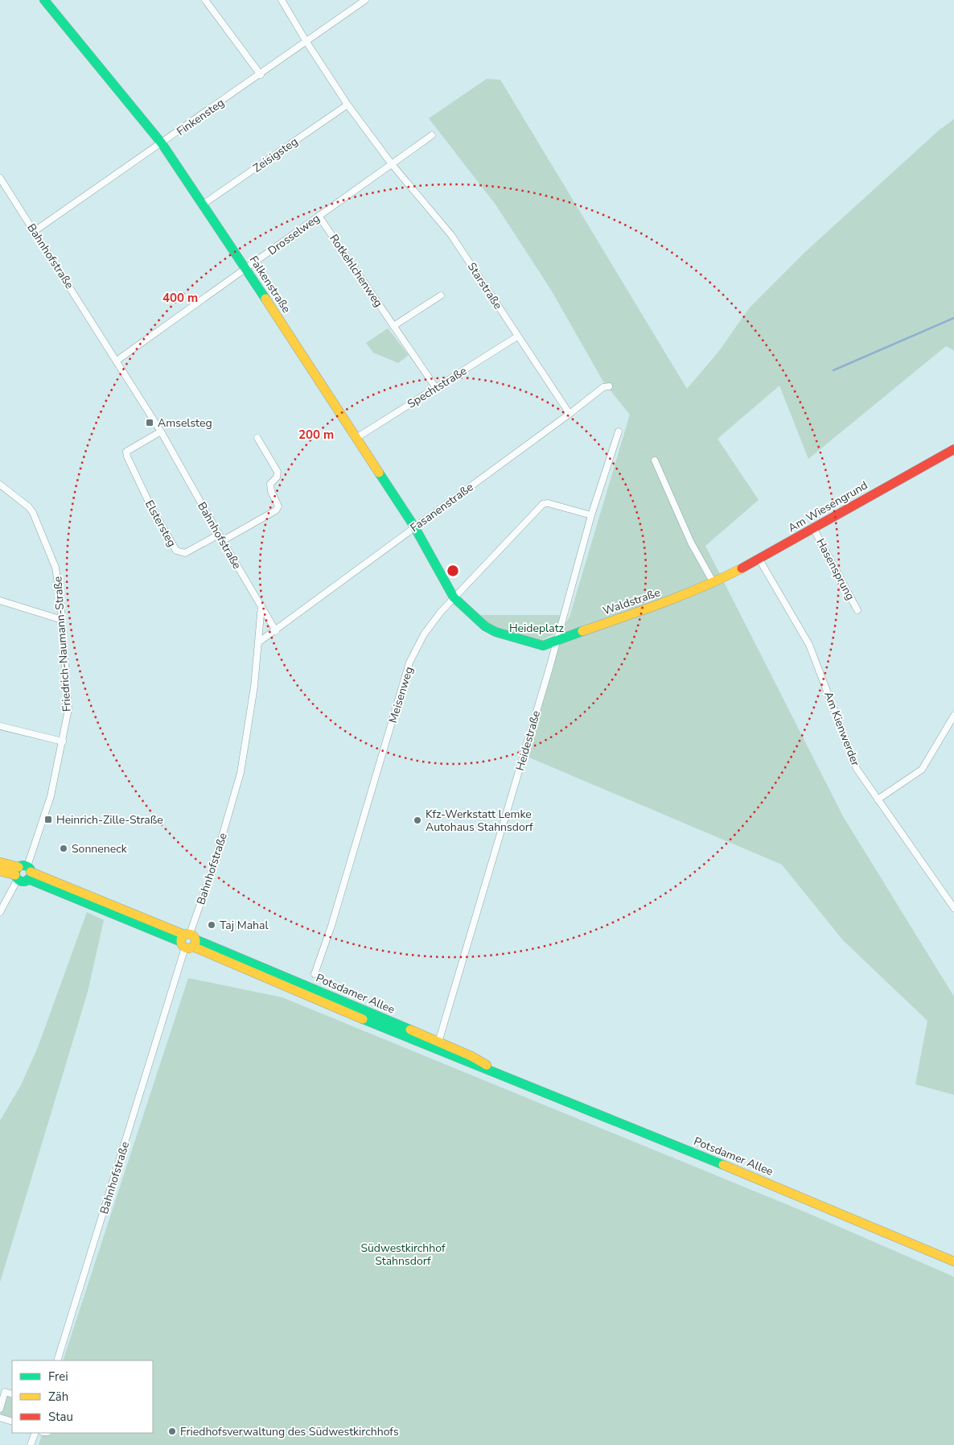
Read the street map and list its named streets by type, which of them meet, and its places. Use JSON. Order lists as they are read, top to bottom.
{
  "streets": {
    "street": [
      "Finkensteg",
      "Zeisigsteg",
      "Drosselweg",
      "Bahnhofstraße",
      "Rotkehlchenweg",
      "Falkenstraße",
      "Starstraße",
      "Spechtstraße",
      "Am Wiesengrund",
      "Fasanenstraße",
      "Elstersteg",
      "Hasensprung",
      "Waldstraße",
      "Friedrich-Naumann-Straße",
      "Meisenweg",
      "Am Kienwerder",
      "Heidestraße",
      "Potsdamer Allee"
    ]
  },
  "crossings": [
    ["Finkensteg", "Bahnhofstraße"],
    ["Finkensteg", "Falkenstraße"],
    ["Finkensteg", "Starstraße"],
    ["Zeisigsteg", "Falkenstraße"],
    ["Zeisigsteg", "Starstraße"],
    ["Drosselweg", "Bahnhofstraße"],
    ["Drosselweg", "Rotkehlchenweg"],
    ["Drosselweg", "Falkenstraße"],
    ["Drosselweg", "Starstraße"],
    ["Bahnhofstraße", "Fasanenstraße"],
    ["Bahnhofstraße", "Elstersteg"],
    ["Bahnhofstraße", "Potsdamer Allee"],
    ["Rotkehlchenweg", "Spechtstraße"],
    ["Falkenstraße", "Spechtstraße"],
    ["Falkenstraße", "Fasanenstraße"],
    ["Falkenstraße", "Meisenweg"],
    ["Starstraße", "Spechtstraße"],
    ["Starstraße", "Fasanenstraße"],
    ["Am Wiesengrund", "Hasensprung"],
    ["Am Wiesengrund", "Waldstraße"],
    ["Am Wiesengrund", "Am Kienwerder"],
    ["Waldstraße", "Heidestraße"],
    ["Friedrich-Naumann-Straße", "Potsdamer Allee"],
    ["Meisenweg", "Heidestraße"],
    ["Heidestraße", "Potsdamer Allee"]
  ],
  "parks": ["Heideplatz", "Südwestkirchhof Stahnsdorf"],
  "places": {
    "transit": ["Amselsteg", "Heinrich-Zille-Straße"],
    "other": [
      "Kfz-Werkstatt Lemke Autohaus Stahnsdorf",
      "Sonneneck",
      "Taj Mahal",
      "Friedhofsverwaltung des Südwestkirchhofs"
    ]
  },
  "legend": ["Frei", "Zäh", "Stau"],
  "rings": ["400 m", "200 m"]
}
